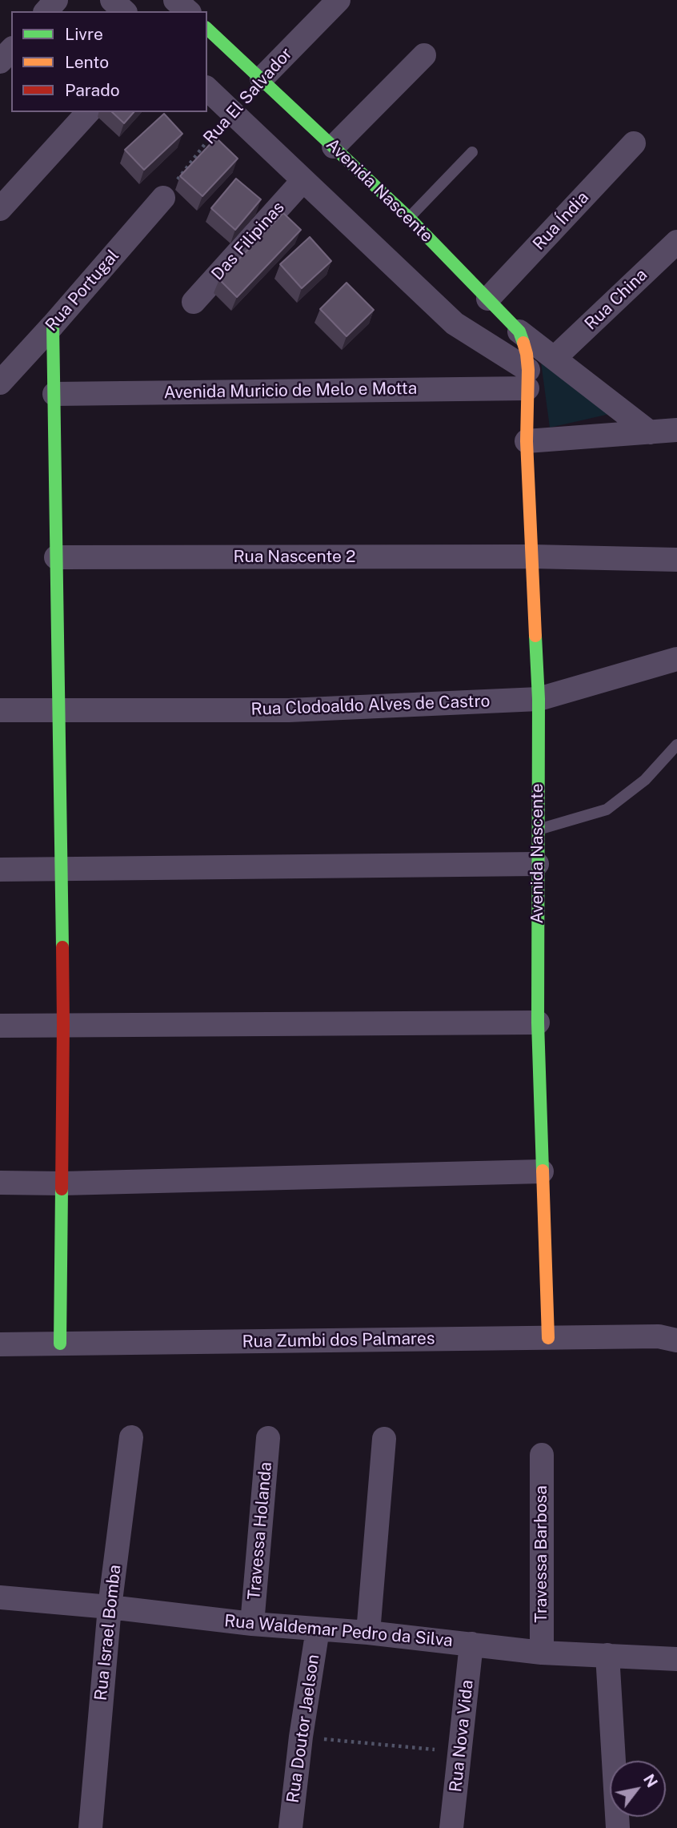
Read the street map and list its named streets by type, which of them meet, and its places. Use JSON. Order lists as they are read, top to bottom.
{
  "streets": {
    "street": [
      "Rua El Salvador",
      "Avenida Nascente",
      "Rua Índia",
      "Das Filipinas",
      "Rua Portugal",
      "Rua China",
      "Avenida Muricio de Melo e Motta",
      "Rua Nascente 2",
      "Rua Clodoaldo Alves de Castro",
      "Rua Zumbi dos Palmares",
      "Travessa Holanda",
      "Travessa Barbosa",
      "Rua Waldemar Pedro da Silva",
      "Rua Israel Bomba",
      "Rua Doutor Jaelson",
      "Rua Nova Vida"
    ]
  },
  "crossings": [
    ["Rua El Salvador", "Avenida Nascente"],
    ["Rua El Salvador", "Rua Portugal"],
    ["Avenida Nascente", "Rua Índia"],
    ["Avenida Nascente", "Avenida Muricio de Melo e Motta"],
    ["Avenida Nascente", "Rua Nascente 2"],
    ["Avenida Nascente", "Rua Clodoaldo Alves de Castro"],
    ["Avenida Nascente", "Rua Zumbi dos Palmares"],
    ["Travessa Holanda", "Rua Waldemar Pedro da Silva"],
    ["Travessa Barbosa", "Rua Waldemar Pedro da Silva"],
    ["Rua Waldemar Pedro da Silva", "Rua Israel Bomba"],
    ["Rua Waldemar Pedro da Silva", "Rua Doutor Jaelson"],
    ["Rua Waldemar Pedro da Silva", "Rua Nova Vida"]
  ],
  "legend": ["Livre", "Lento", "Parado"],
  "north": "top right"
}
